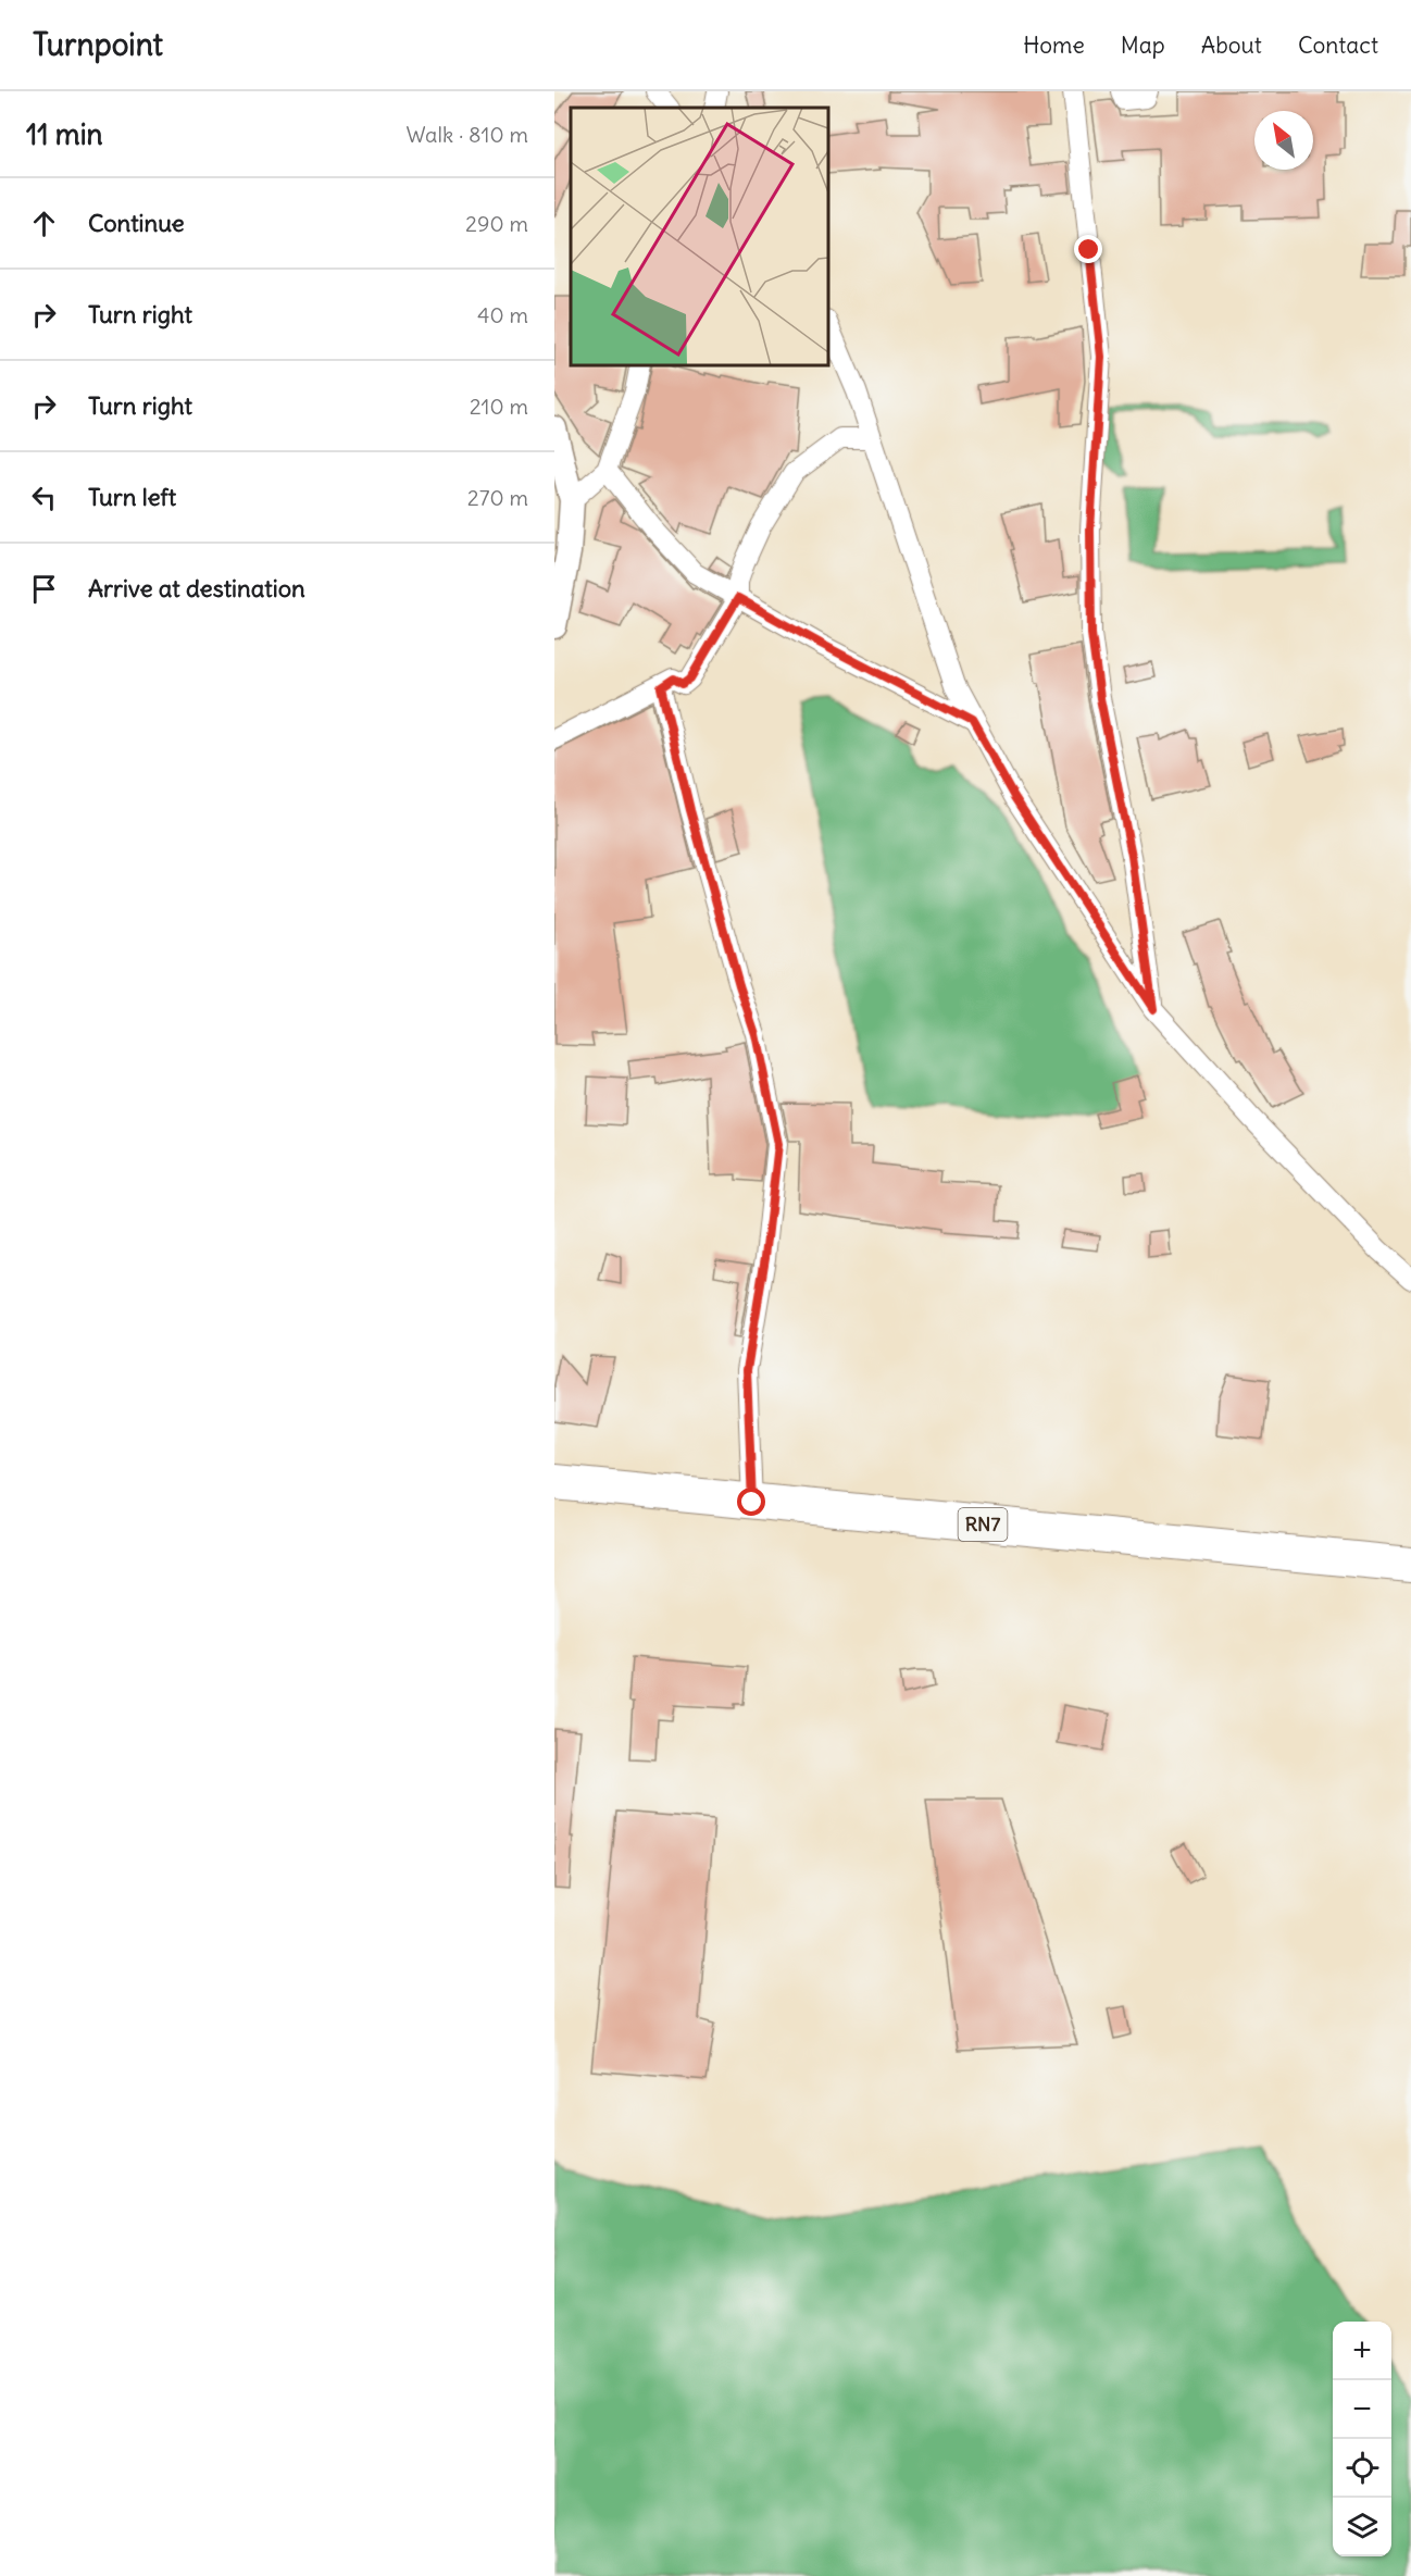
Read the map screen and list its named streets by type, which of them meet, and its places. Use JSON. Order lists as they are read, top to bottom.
{
  "streets": {
    "highway": ["RN7"]
  },
  "north": "top left",
  "page": {
    "header": "Turnpoint",
    "nav": [
      "Home",
      "Map",
      "About",
      "Contact"
    ],
    "heading": ["11 min", "Walk · 810 m"],
    "list": [
      ["Continue", "290 m"],
      ["Turn right", "40 m"],
      ["Turn right", "210 m"],
      ["Turn left", "270 m"],
      "Arrive at destination"
    ],
    "map_buttons": ["+", "−"]
  }
}
